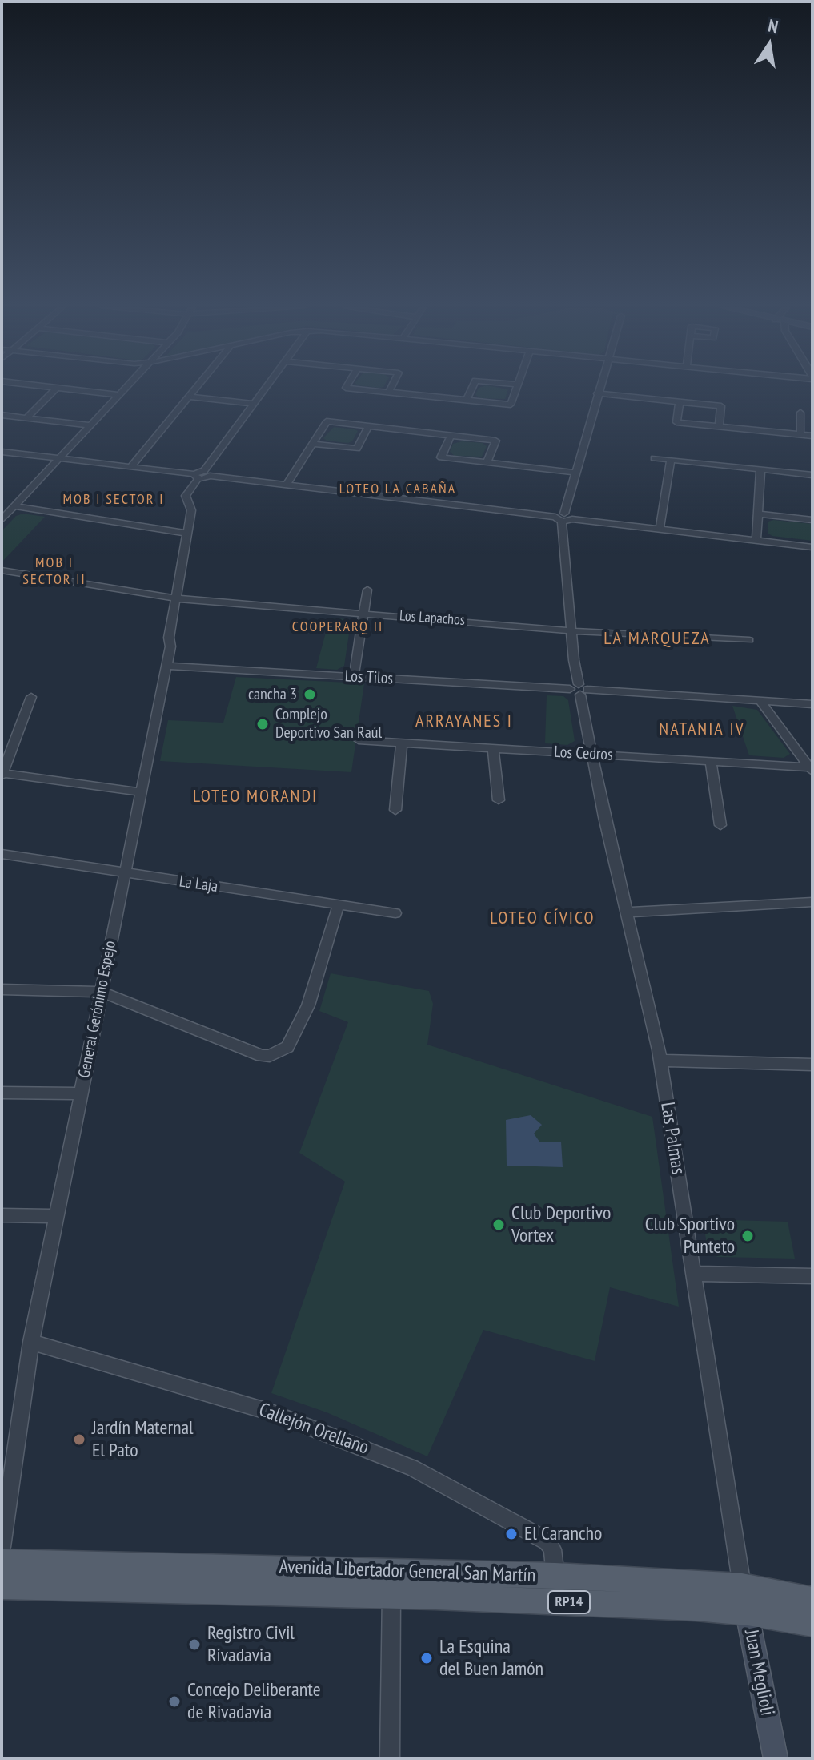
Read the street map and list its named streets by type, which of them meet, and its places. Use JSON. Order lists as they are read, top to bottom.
{
  "streets": {
    "main road": ["Avenida Libertador General San Martín", "RP14", "Juan Meglioli"],
    "street": [
      "Los Lapachos",
      "Los Tilos",
      "Los Cedros",
      "La Laja",
      "General Gerónimo Espejo",
      "Las Palmas",
      "Callejón Orellano"
    ]
  },
  "crossings": [
    ["Los Lapachos", "General Gerónimo Espejo"],
    ["Los Lapachos", "Las Palmas"],
    ["Los Tilos", "General Gerónimo Espejo"],
    ["Los Tilos", "Las Palmas"],
    ["Los Cedros", "Las Palmas"],
    ["La Laja", "General Gerónimo Espejo"],
    ["General Gerónimo Espejo", "Callejón Orellano"],
    ["Las Palmas", "Avenida Libertador General San Martín"],
    ["Las Palmas", "Juan Meglioli"],
    ["Callejón Orellano", "Avenida Libertador General San Martín"],
    ["Avenida Libertador General San Martín", "Juan Meglioli"]
  ],
  "districts": [
    "LOTEO LA CABAÑA",
    "MOB I SECTOR I",
    "MOB I SECTOR II",
    "COOPERARQ II",
    "LA MARQUEZA",
    "ARRAYANES I",
    "NATANIA IV",
    "LOTEO MORANDI",
    "LOTEO CÍVICO"
  ],
  "places": [
    "cancha 3",
    "Complejo Deportivo San Raúl",
    "Club Deportivo Vortex",
    "Club Sportivo Punteto",
    "Jardín Maternal El Pato",
    "El Carancho",
    "Registro Civil Rivadavia",
    "La Esquina del Buen Jamón",
    "Concejo Deliberante de Rivadavia"
  ],
  "north": "top"
}
